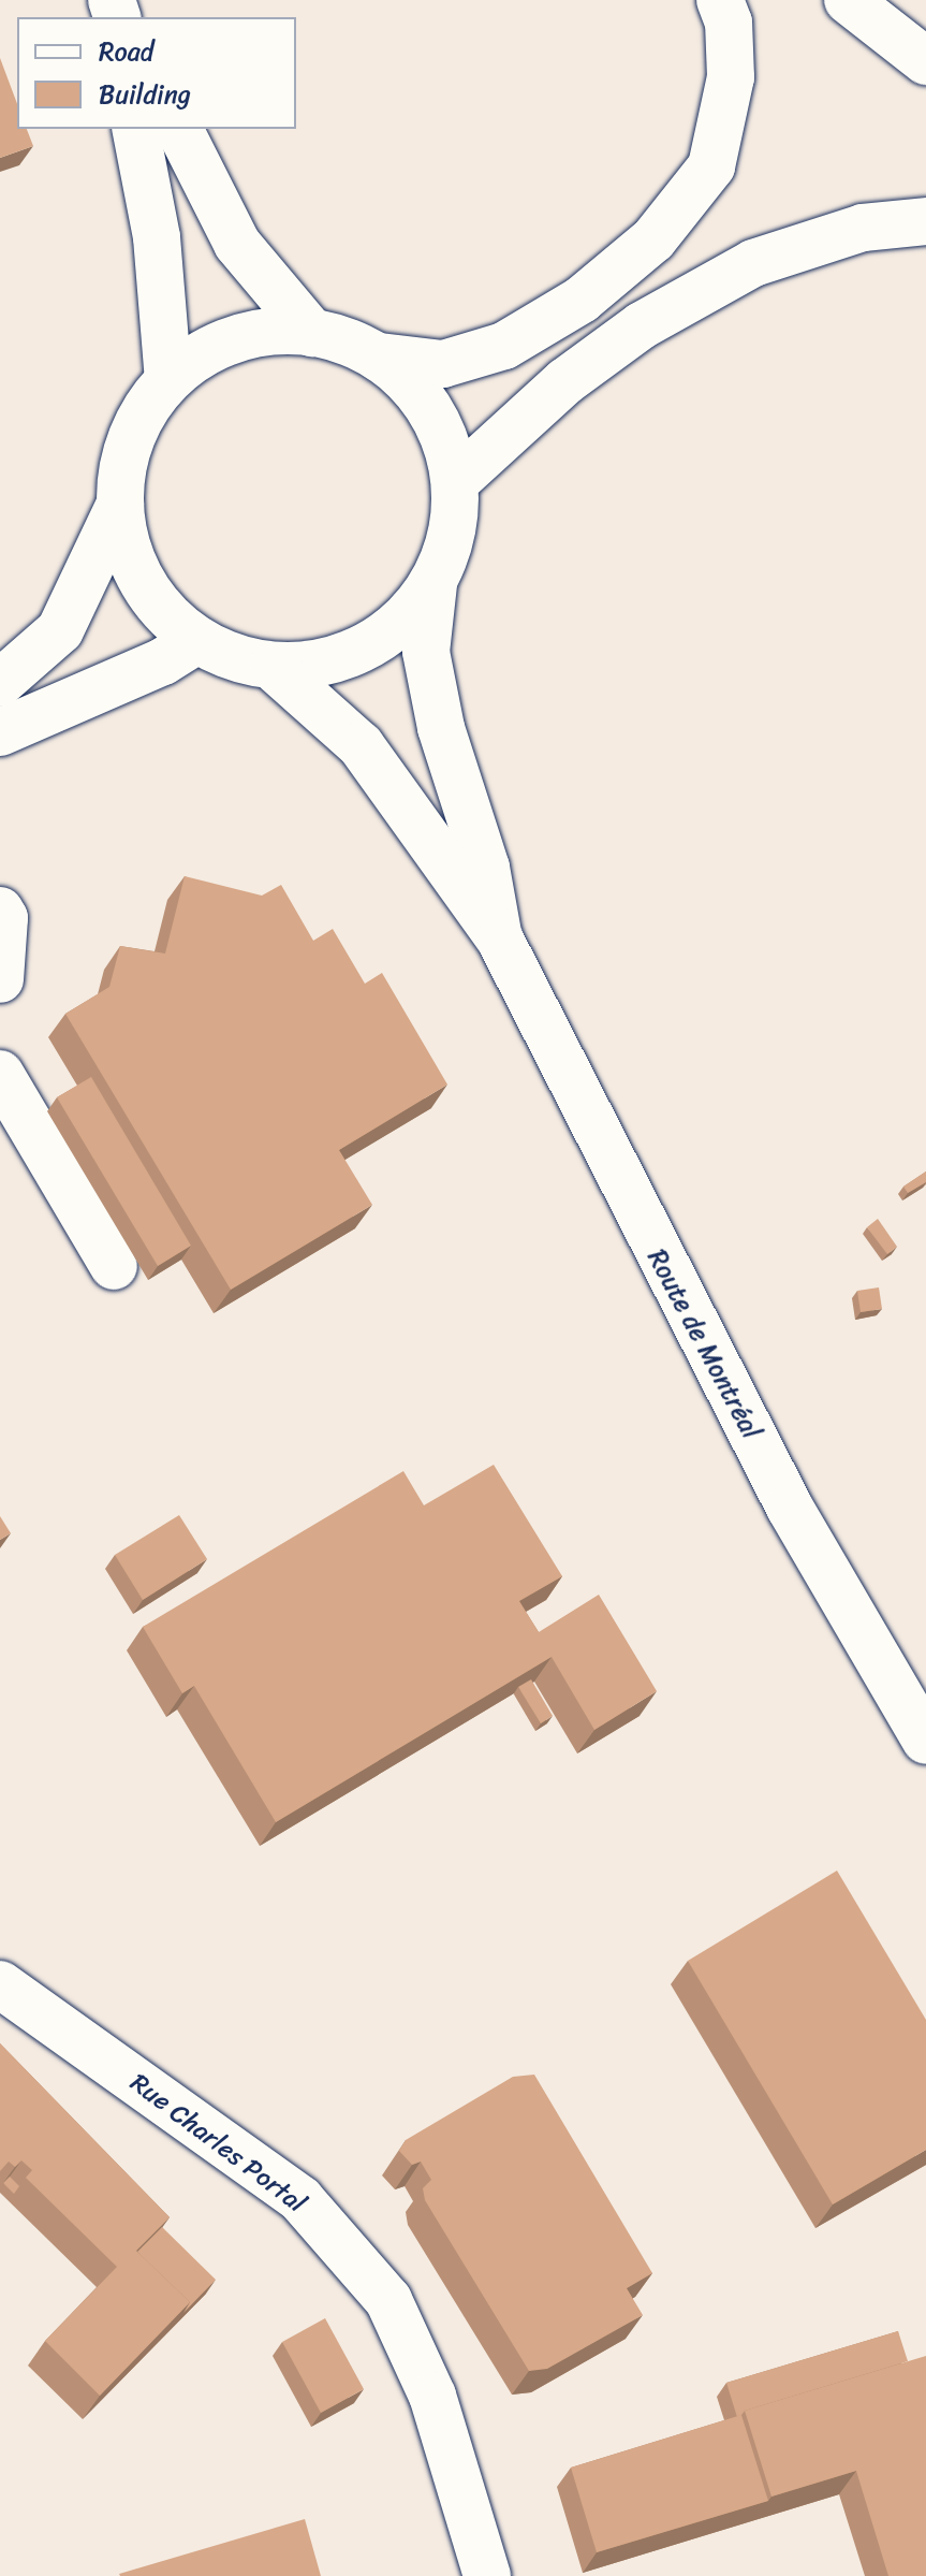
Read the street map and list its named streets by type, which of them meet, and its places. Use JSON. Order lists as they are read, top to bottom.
{
  "streets": {
    "main road": ["Route de Montréal", "Rue Charles Portal"]
  },
  "legend": ["Road", "Building"]
}
